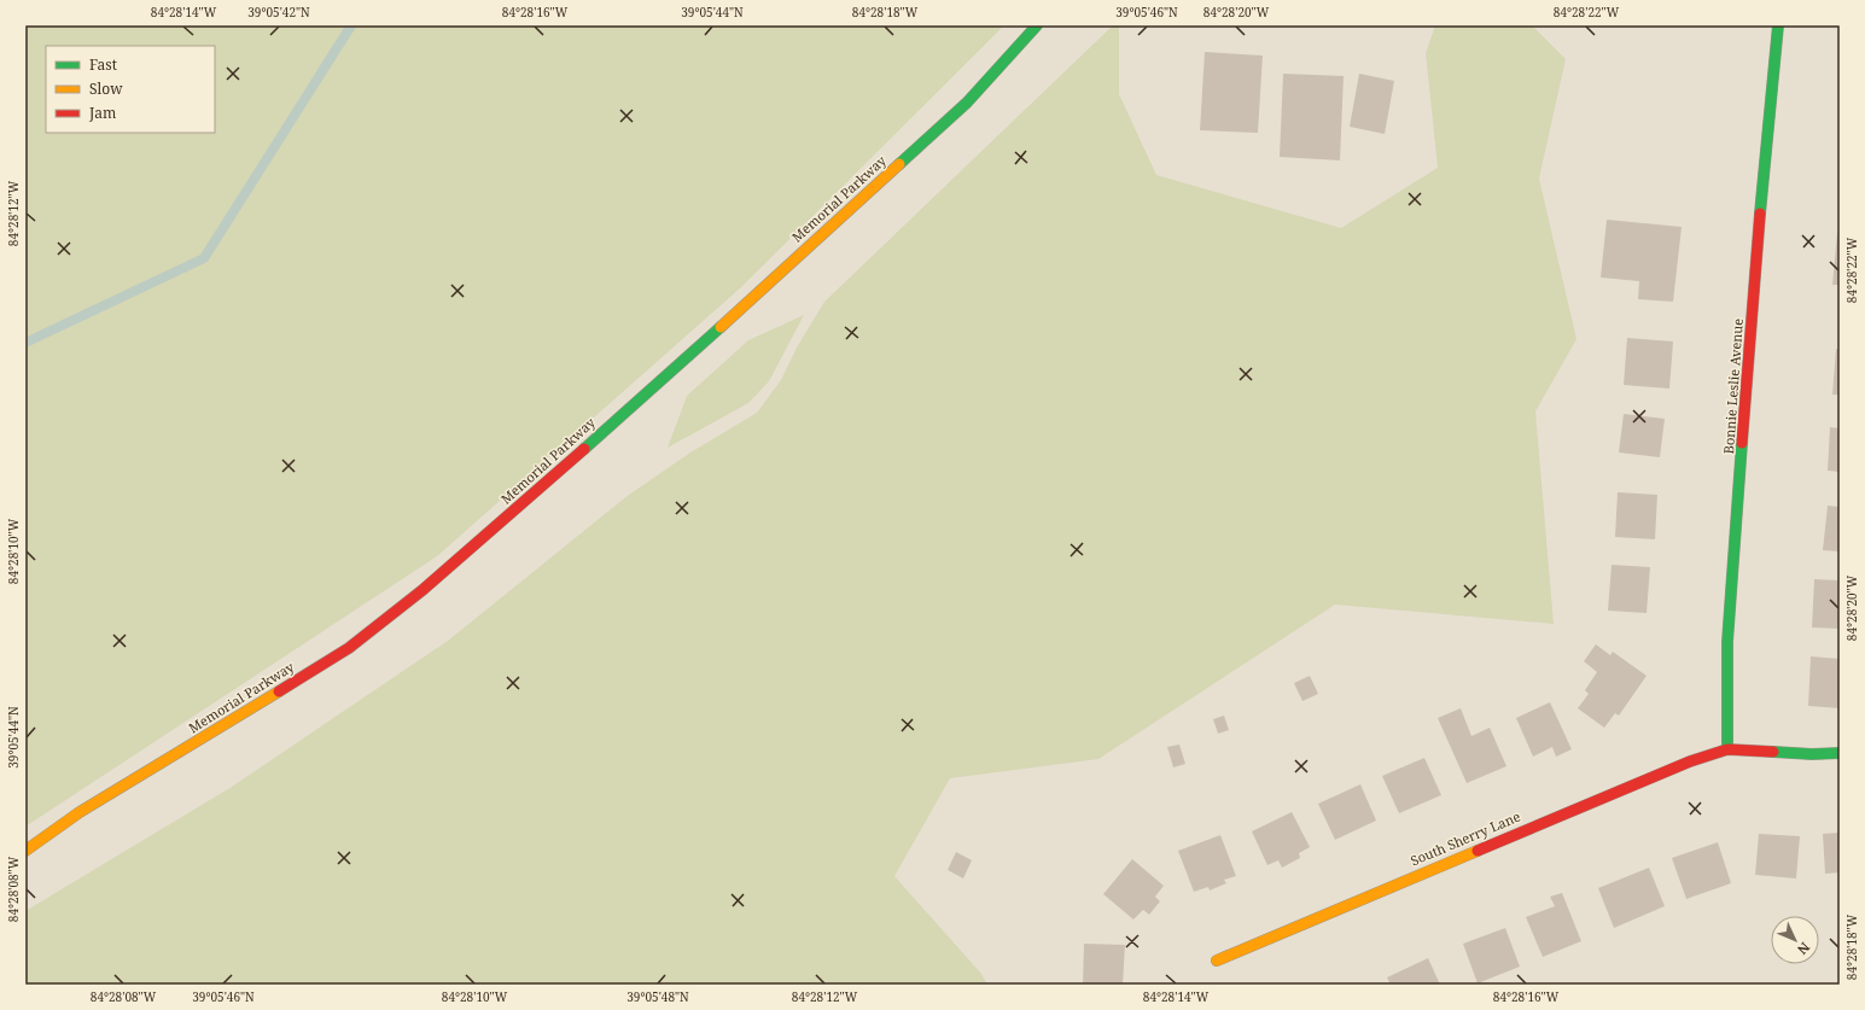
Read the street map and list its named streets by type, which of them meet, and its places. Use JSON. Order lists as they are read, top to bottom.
{
  "streets": {
    "street": ["Memorial Parkway", "Bonnie Leslie Avenue", "South Sherry Lane"]
  },
  "crossings": [
    ["Bonnie Leslie Avenue", "South Sherry Lane"]
  ],
  "legend": ["Fast", "Slow", "Jam"],
  "north": "bottom right",
  "coordinates": [
    "84°28'14\"W",
    "39°05'42\"N",
    "84°28'16\"W",
    "39°05'44\"N",
    "84°28'18\"W",
    "39°05'46\"N",
    "84°28'20\"W",
    "84°28'22\"W",
    "84°28'12\"W",
    "84°28'10\"W",
    "84°28'08\"W",
    "39°05'48\"N"
  ]
}
